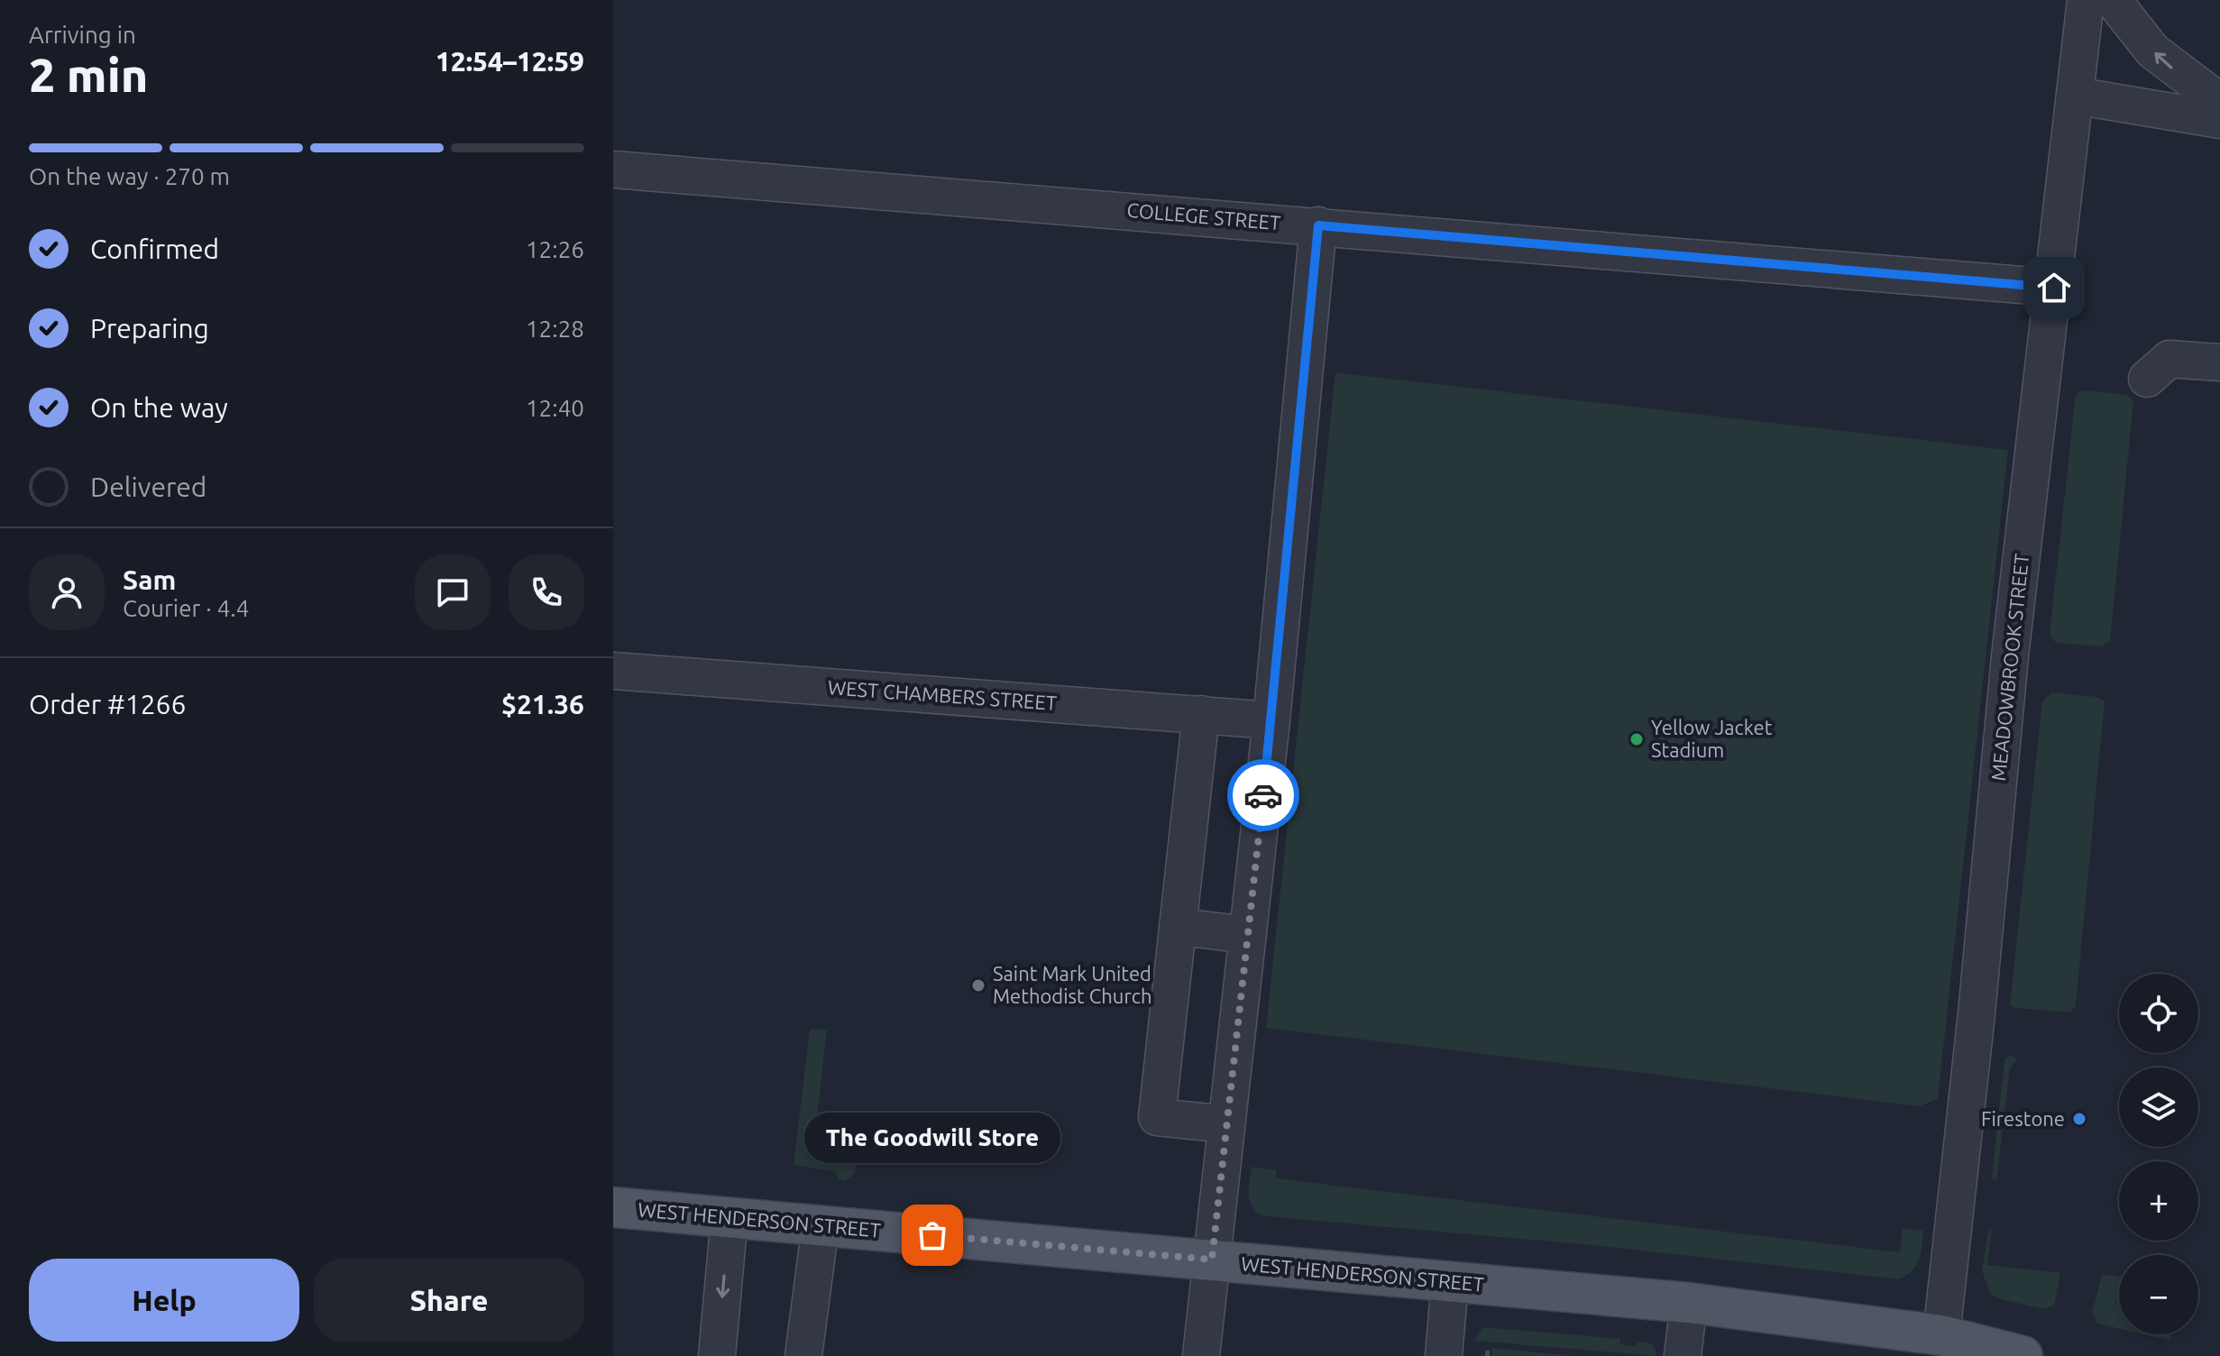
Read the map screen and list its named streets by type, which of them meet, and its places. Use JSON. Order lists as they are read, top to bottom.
{
  "streets": {
    "main road": ["WEST HENDERSON STREET"],
    "street": ["COLLEGE STREET", "MEADOWBROOK STREET", "WEST CHAMBERS STREET"]
  },
  "crossings": [
    ["COLLEGE STREET", "MEADOWBROOK STREET"],
    ["MEADOWBROOK STREET", "WEST HENDERSON STREET"]
  ],
  "places": [
    "Yellow Jacket Stadium",
    "Saint Mark United Methodist Church",
    "Firestone",
    "The Goodwill Store"
  ],
  "page": {
    "heading": ["2 min", "Arriving in", "12:54–12:59"],
    "panel": [
      "Sam",
      "Courier · 4.4",
      "Order #1266",
      "$21.36"
    ],
    "bar": "On the way · 270 m",
    "list": [
      ["Confirmed", "12:26"],
      ["Preparing", "12:28"],
      ["On the way", "12:40"],
      "Delivered"
    ],
    "map_buttons": ["+", "−"],
    "bubble": "The Goodwill Store",
    "buttons": ["Help", "Share"]
  }
}
